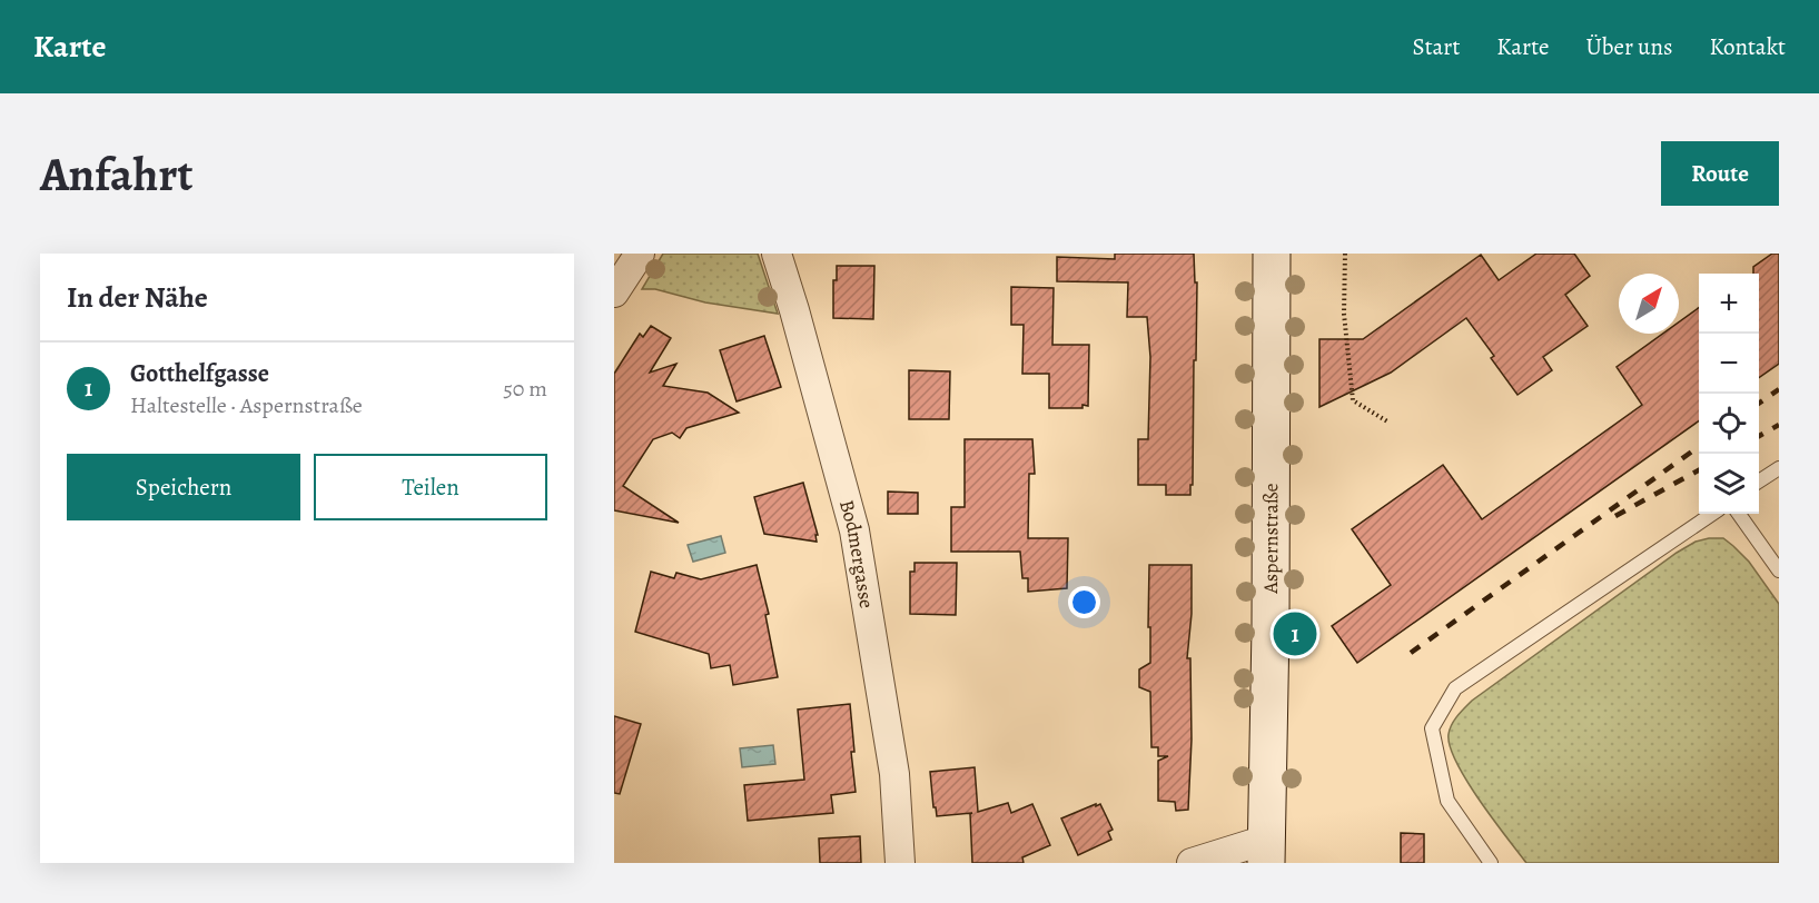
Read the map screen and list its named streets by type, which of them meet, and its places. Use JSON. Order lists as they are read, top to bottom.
{
  "streets": {
    "main road": ["Aspernstraße"],
    "street": ["Bodmergasse"]
  },
  "north": "top right",
  "page": {
    "header": "Karte",
    "nav": [
      "Start",
      "Karte",
      "Über uns",
      "Kontakt"
    ],
    "buttons": [
      "Route",
      ["Speichern", "Teilen"]
    ],
    "title": "Anfahrt",
    "heading": "In der Nähe",
    "map_buttons": ["+", "−"],
    "list": [
      {
        "mark": "1",
        "name": "Gotthelfgasse",
        "note": "Haltestelle · Aspernstraße",
        "value": "50 m"
      }
    ],
    "pins": "1"
  }
}
